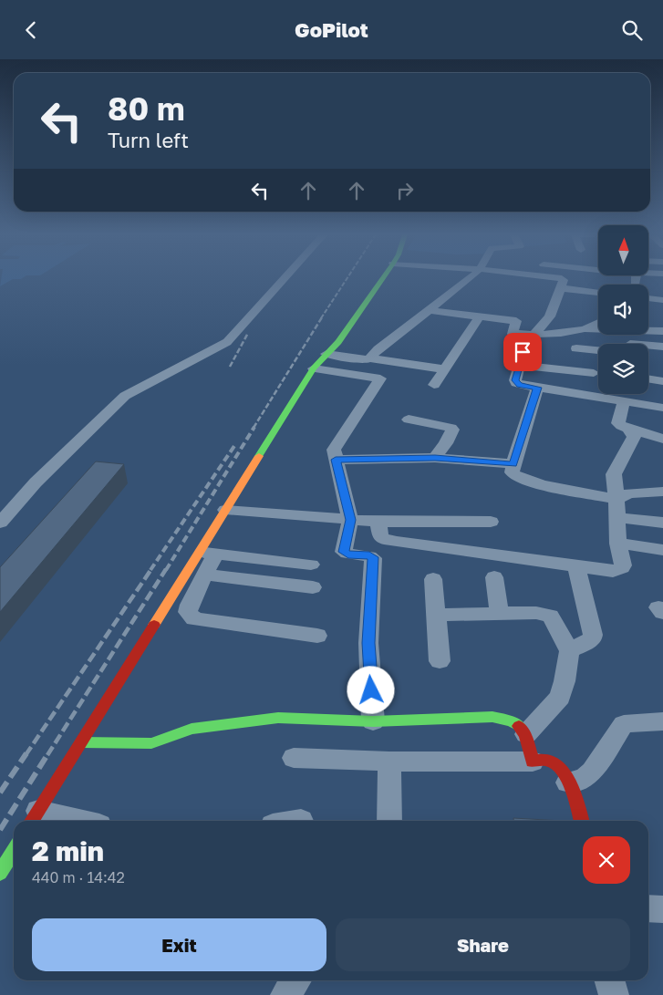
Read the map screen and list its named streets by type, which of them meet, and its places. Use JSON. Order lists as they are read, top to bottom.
{
  "north": "top",
  "page": {
    "header": "GoPilot",
    "turn": ["80 m", "Turn left"],
    "heading": ["2 min", "440 m · 14:42"],
    "buttons": ["Exit", "Share"]
  }
}
